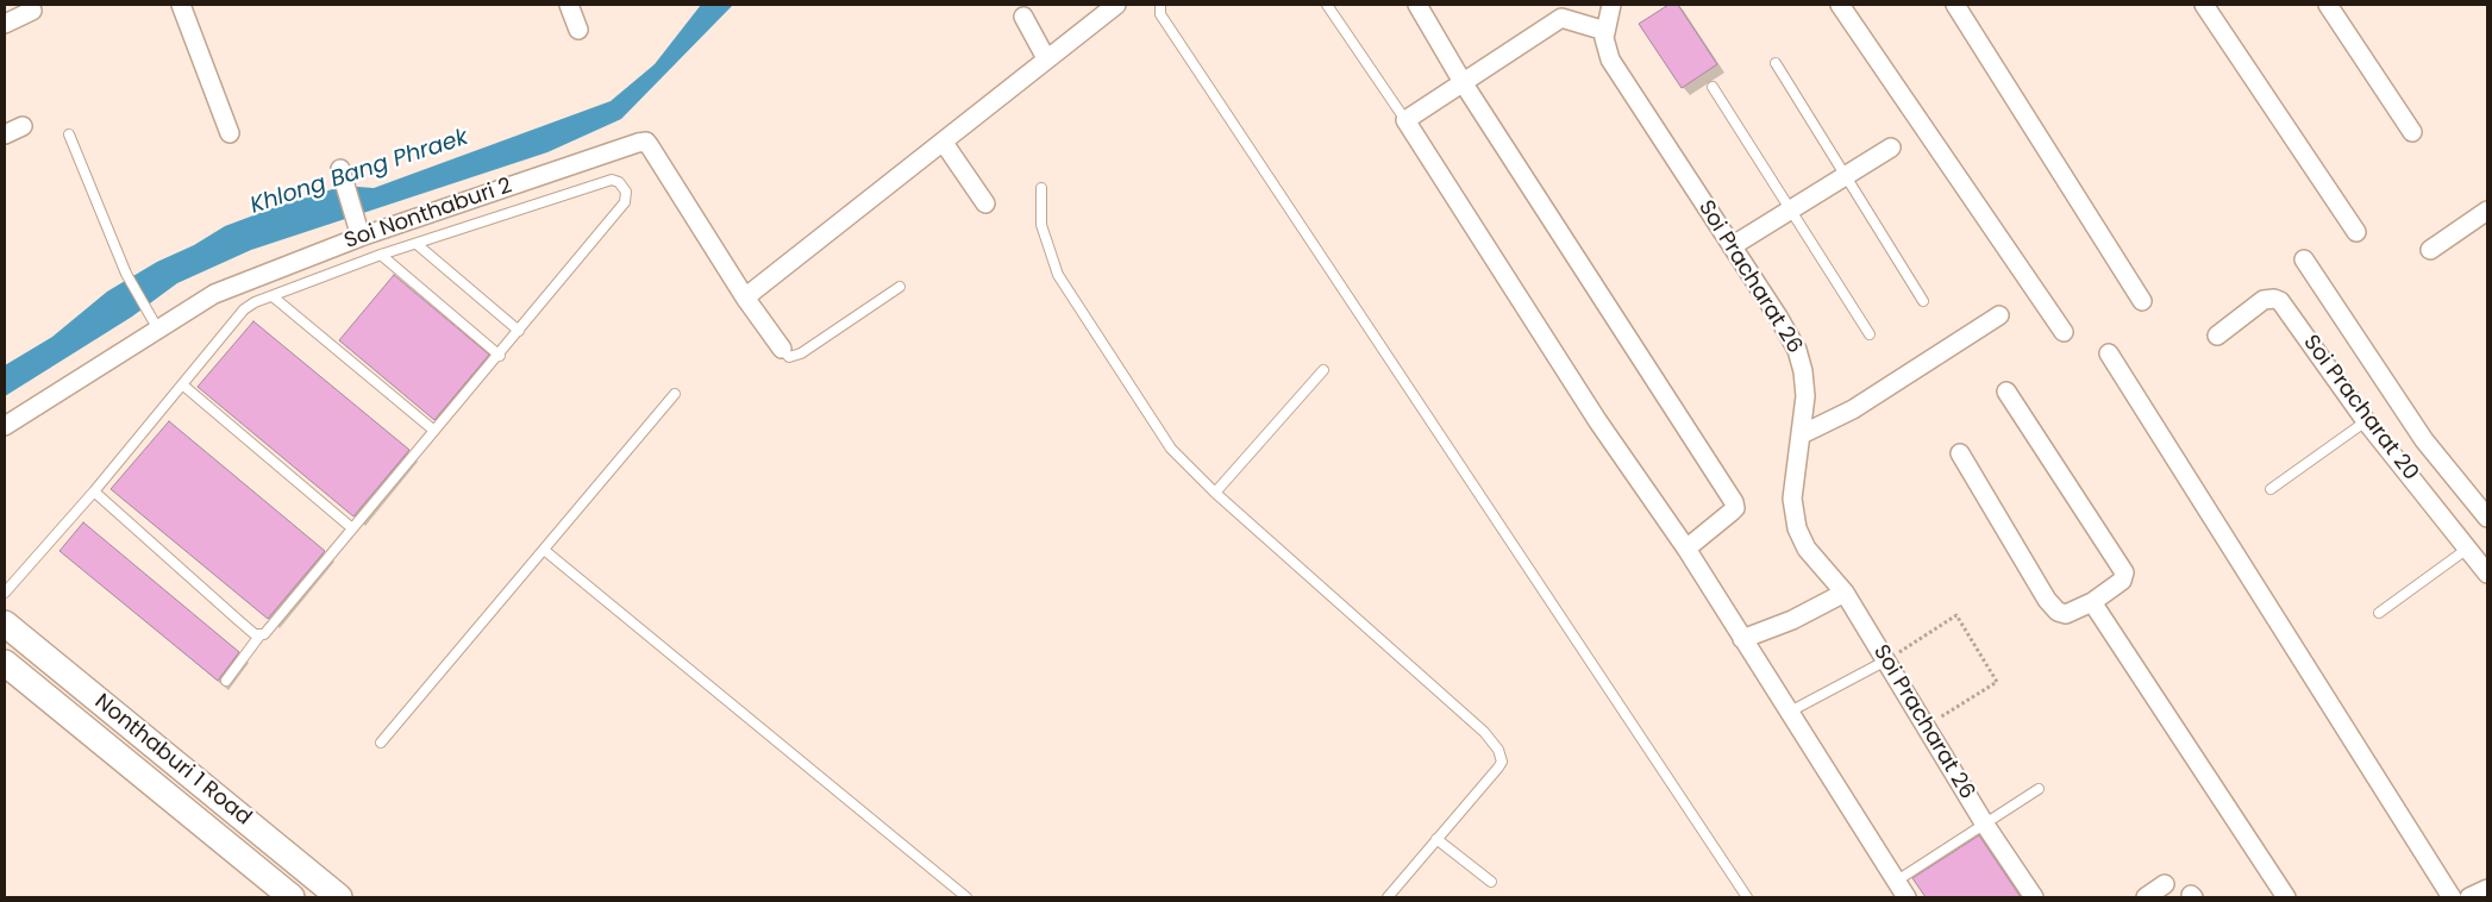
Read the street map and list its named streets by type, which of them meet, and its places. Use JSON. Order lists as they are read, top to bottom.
{
  "streets": {
    "main road": ["Nonthaburi 1 Road"],
    "street": ["Soi Nonthaburi 2", "Soi Pracharat 26", "Soi Pracharat 20"]
  },
  "water": ["Khlong Bang Phraek"]
}
